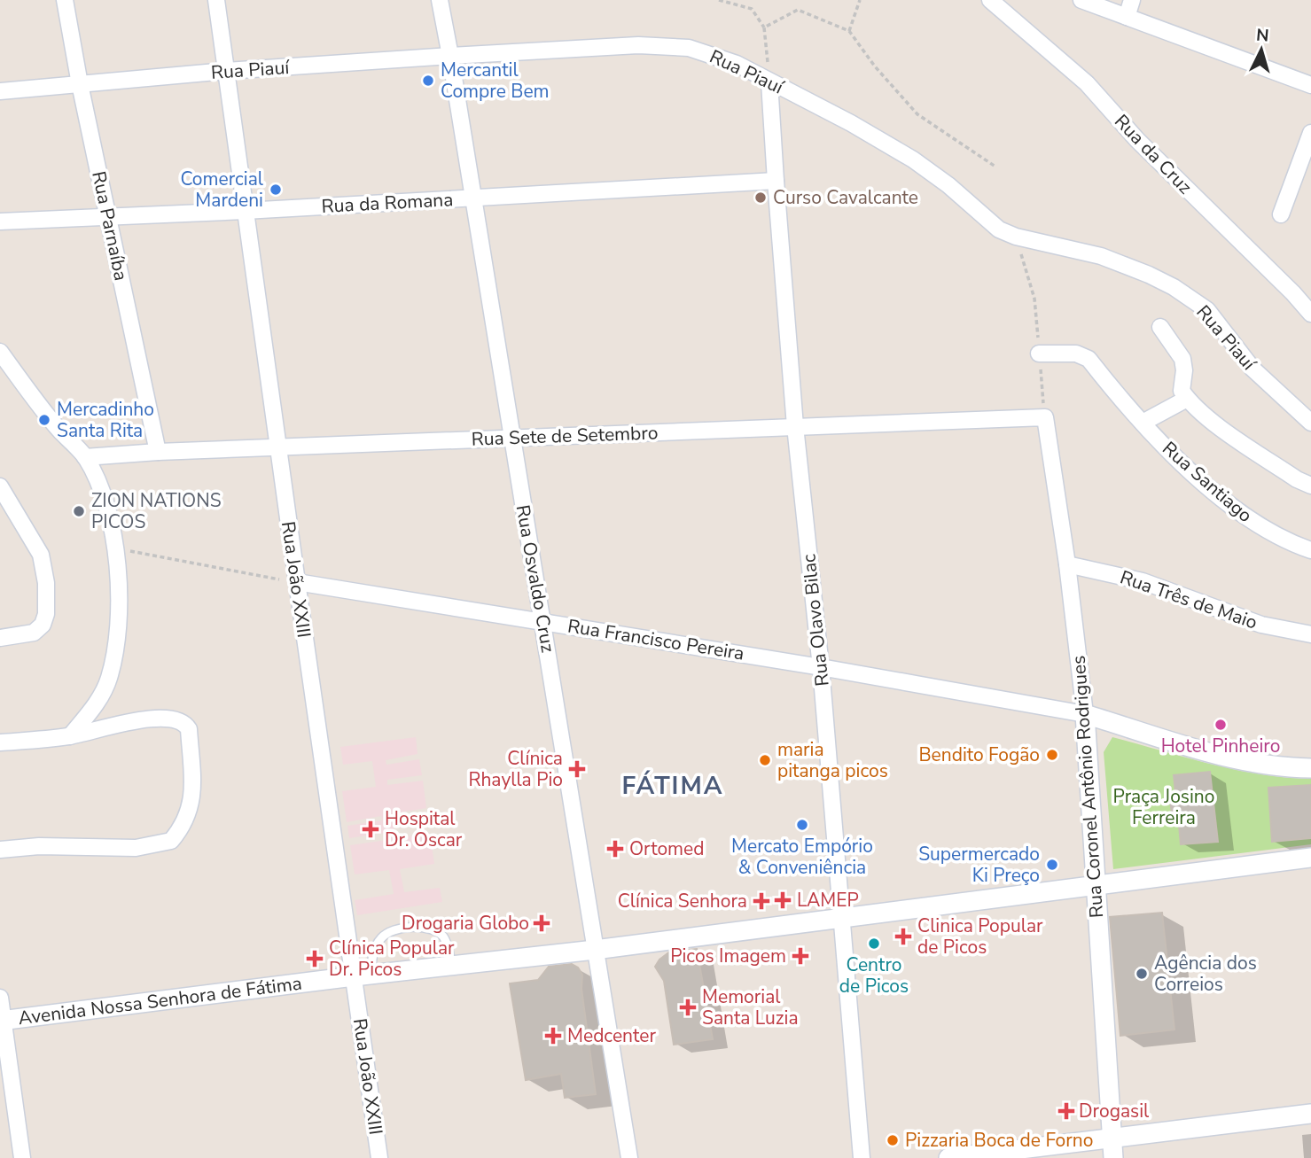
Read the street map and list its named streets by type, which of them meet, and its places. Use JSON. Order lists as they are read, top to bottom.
{
  "streets": {
    "street": [
      "Rua Piauí",
      "Rua da Cruz",
      "Rua da Romana",
      "Rua Parnaíba",
      "Rua Sete de Setembro",
      "Rua Santiago",
      "Rua Osvaldo Cruz",
      "Rua João XXIII",
      "Rua Três de Maio",
      "Rua Olavo Bilac",
      "Rua Francisco Pereira",
      "Rua Coronel Antônio Rodrigues",
      "Avenida Nossa Senhora de Fátima"
    ]
  },
  "crossings": [
    ["Rua Piauí", "Rua Parnaíba"],
    ["Rua Piauí", "Rua Osvaldo Cruz"],
    ["Rua Piauí", "Rua João XXIII"],
    ["Rua Piauí", "Rua Olavo Bilac"],
    ["Rua da Romana", "Rua Parnaíba"],
    ["Rua da Romana", "Rua Osvaldo Cruz"],
    ["Rua da Romana", "Rua João XXIII"],
    ["Rua da Romana", "Rua Olavo Bilac"],
    ["Rua Parnaíba", "Rua Sete de Setembro"],
    ["Rua Sete de Setembro", "Rua Osvaldo Cruz"],
    ["Rua Sete de Setembro", "Rua João XXIII"],
    ["Rua Sete de Setembro", "Rua Olavo Bilac"],
    ["Rua Sete de Setembro", "Rua Coronel Antônio Rodrigues"],
    ["Rua Osvaldo Cruz", "Rua Francisco Pereira"],
    ["Rua Osvaldo Cruz", "Avenida Nossa Senhora de Fátima"],
    ["Rua João XXIII", "Rua Francisco Pereira"],
    ["Rua João XXIII", "Avenida Nossa Senhora de Fátima"],
    ["Rua Três de Maio", "Rua Coronel Antônio Rodrigues"],
    ["Rua Olavo Bilac", "Rua Francisco Pereira"],
    ["Rua Olavo Bilac", "Avenida Nossa Senhora de Fátima"],
    ["Rua Francisco Pereira", "Rua Coronel Antônio Rodrigues"],
    ["Rua Coronel Antônio Rodrigues", "Avenida Nossa Senhora de Fátima"]
  ],
  "districts": ["FÁTIMA"],
  "parks": ["Praça Josino Ferreira"],
  "places": {
    "other": [
      "Mercantil Compre Bem",
      "Comercial Mardeni",
      "Curso Cavalcante",
      "Mercadinho Santa Rita",
      "ZION NATIONS PICOS",
      "Hotel Pinheiro",
      "Bendito Fogão",
      "maria pitanga picos",
      "Mercato Empório & Conveniência",
      "Supermercado Ki Preço",
      "Centro de Picos",
      "Agência dos Correios",
      "Pizzaria Boca de Forno"
    ],
    "health": [
      "Clínica Rhaylla Pio",
      "Hospital Dr. Oscar",
      "Ortomed",
      "LAMEP",
      "Clínica Senhora",
      "Drogaria Globo",
      "Clinica Popular de Picos",
      "Picos Imagem",
      "Clínica Popular Dr. Picos",
      "Memorial Santa Luzia",
      "Medcenter",
      "Drogasil"
    ]
  },
  "north": "top"
}
